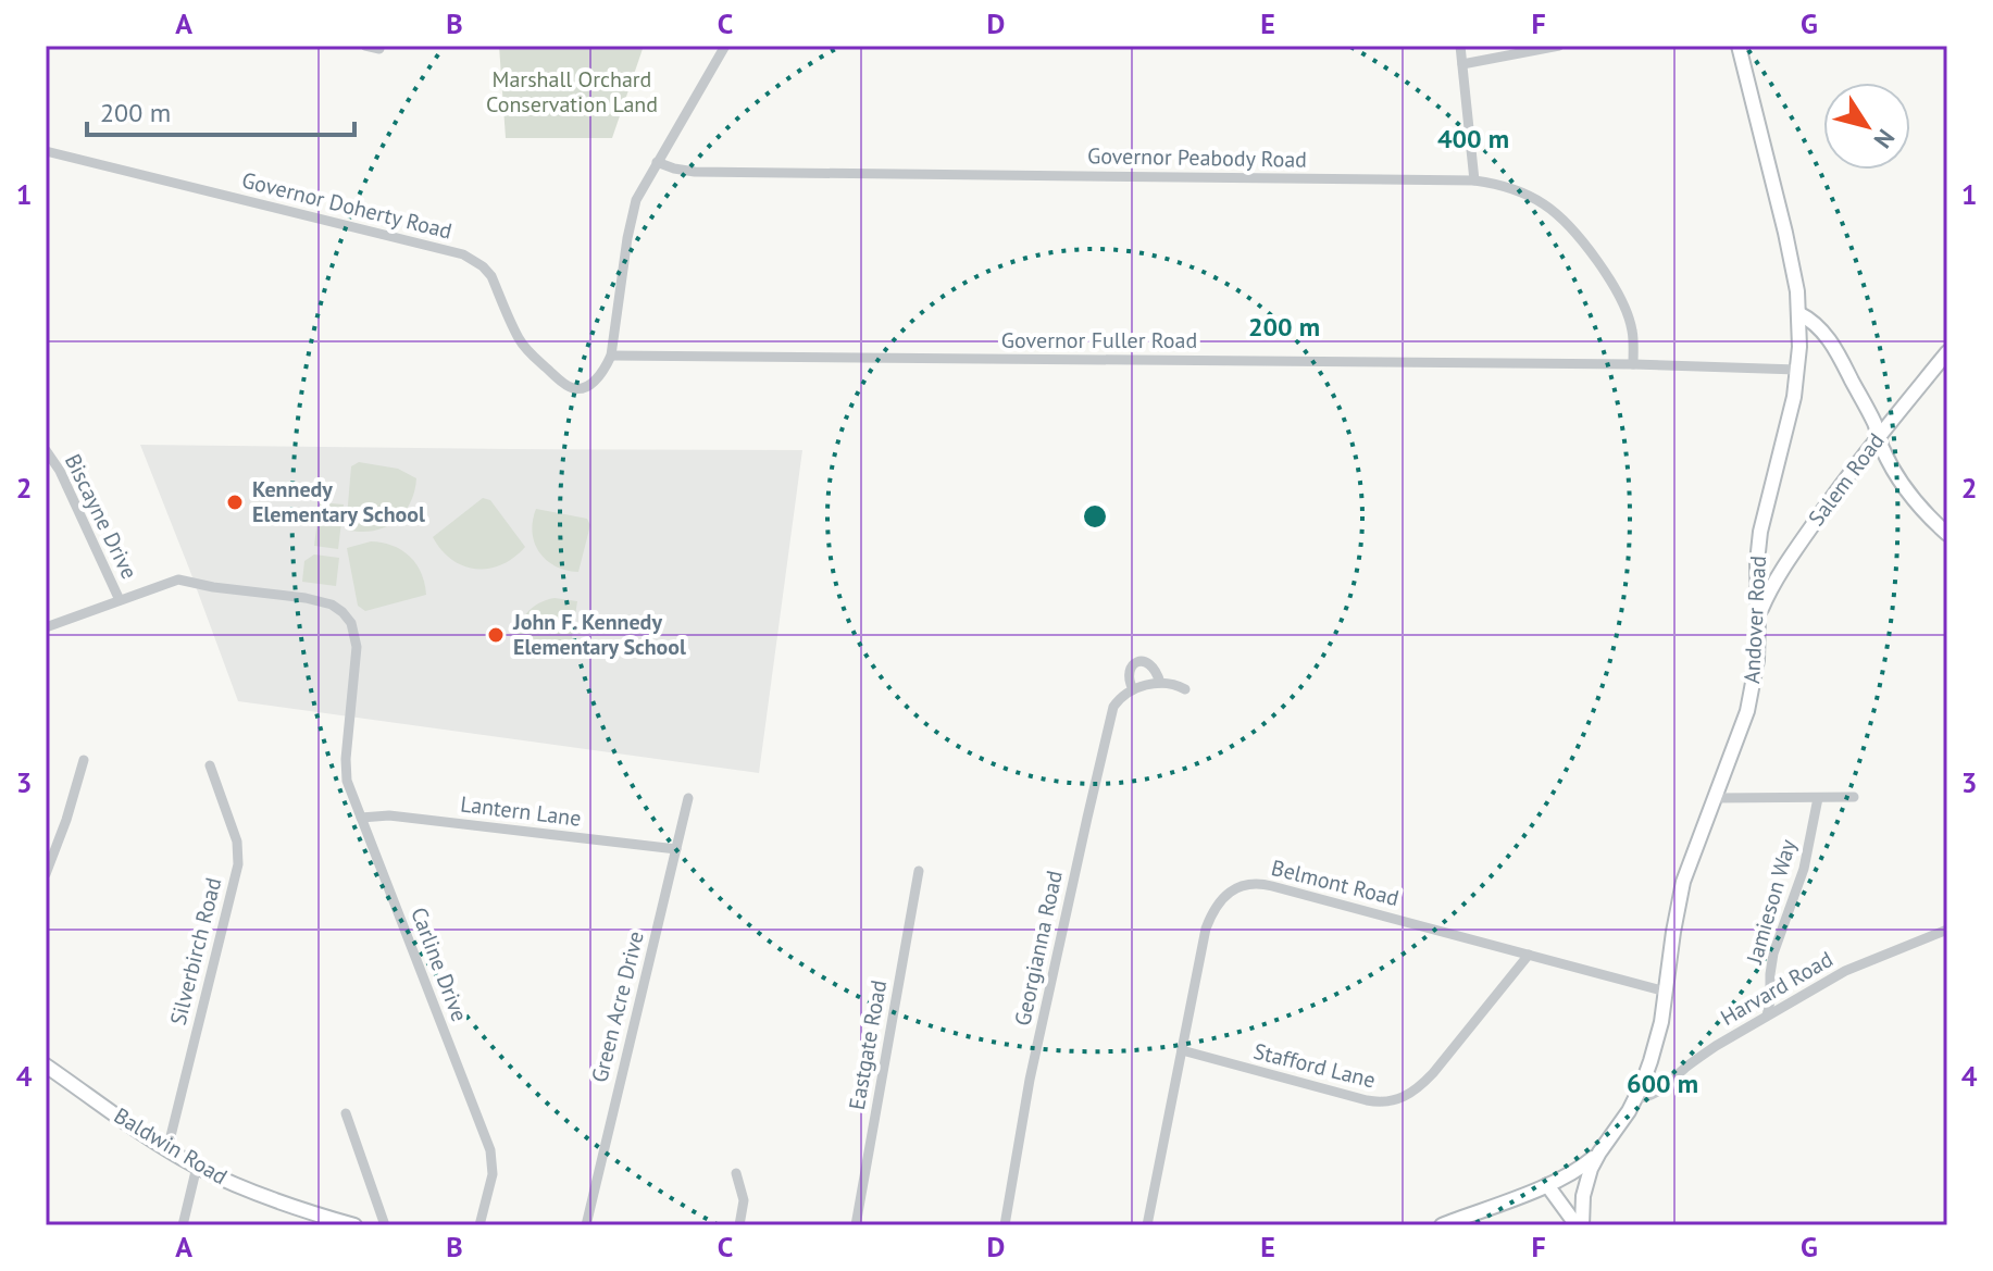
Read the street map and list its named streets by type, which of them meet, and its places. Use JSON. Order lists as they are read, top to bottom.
{
  "streets": {
    "main road": ["Salem Road", "Andover Road", "Baldwin Road"],
    "street": [
      "Governor Peabody Road",
      "Governor Doherty Road",
      "Governor Fuller Road",
      "Biscayne Drive",
      "Lantern Lane",
      "Belmont Road",
      "Jamieson Way",
      "Georgianna Road",
      "Silverbirch Road",
      "Carline Drive",
      "Harvard Road",
      "Green Acre Drive",
      "Eastgate Road",
      "Stafford Lane"
    ]
  },
  "crossings": [
    ["Governor Peabody Road", "Governor Fuller Road"],
    ["Governor Doherty Road", "Governor Fuller Road"],
    ["Governor Fuller Road", "Andover Road"],
    ["Salem Road", "Andover Road"],
    ["Biscayne Drive", "Carline Drive"],
    ["Andover Road", "Belmont Road"],
    ["Andover Road", "Harvard Road"],
    ["Lantern Lane", "Carline Drive"],
    ["Lantern Lane", "Green Acre Drive"],
    ["Belmont Road", "Stafford Lane"],
    ["Jamieson Way", "Harvard Road"],
    ["Silverbirch Road", "Baldwin Road"]
  ],
  "parks": ["Marshall Orchard Conservation Land"],
  "places": ["Kennedy Elementary School", "John F. Kennedy Elementary School"],
  "scale_bar": "200 m",
  "north": "bottom right",
  "grid": {
    "columns": [
      "A",
      "B",
      "C",
      "D",
      "E",
      "F",
      "G"
    ],
    "rows": [
      "1",
      "2",
      "3",
      "4"
    ]
  },
  "rings": ["400 m", "200 m", "600 m"]
}
